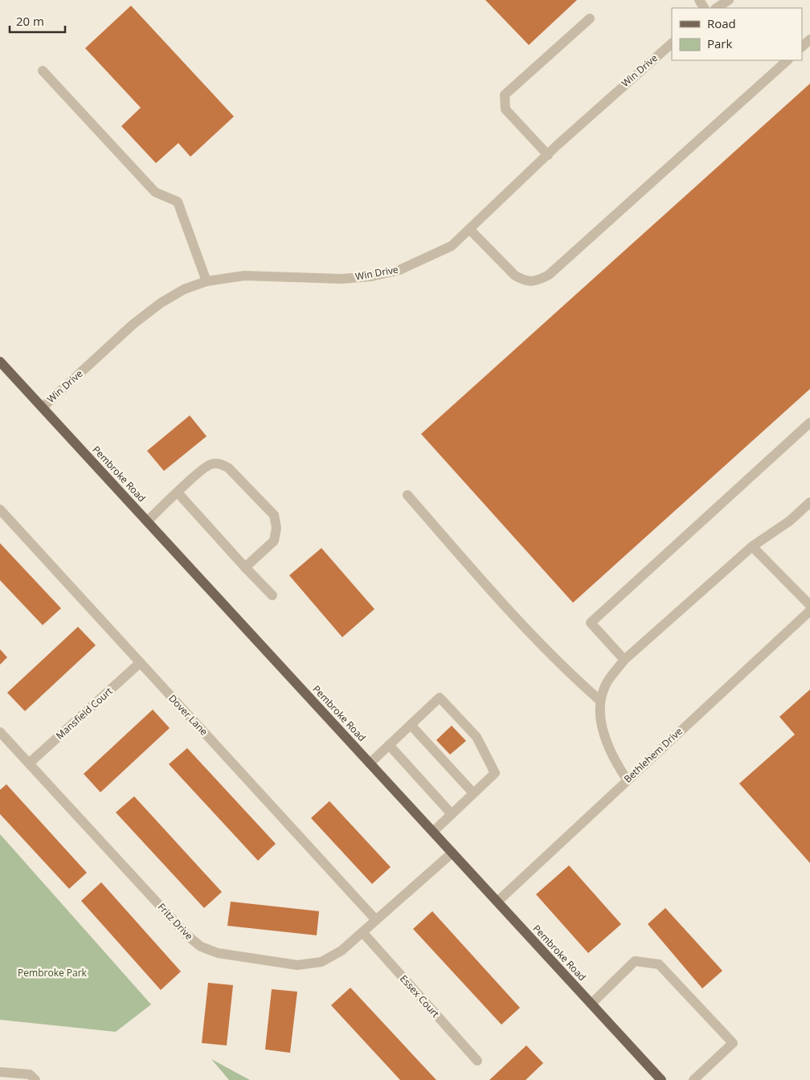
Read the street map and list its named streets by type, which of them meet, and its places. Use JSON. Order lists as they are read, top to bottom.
{
  "streets": {
    "main road": ["Pembroke Road"],
    "street": [
      "Win Drive",
      "Mansfield Court",
      "Dover Lane",
      "Bethlehem Drive",
      "Fritz Drive",
      "Essex Court"
    ]
  },
  "crossings": [
    ["Win Drive", "Pembroke Road"],
    ["Pembroke Road", "Bethlehem Drive"],
    ["Pembroke Road", "Fritz Drive"],
    ["Mansfield Court", "Dover Lane"],
    ["Mansfield Court", "Fritz Drive"],
    ["Dover Lane", "Fritz Drive"],
    ["Fritz Drive", "Essex Court"]
  ],
  "parks": ["Pembroke Park"],
  "legend": ["Road", "Park"],
  "scale_bar": "20 m"
}
